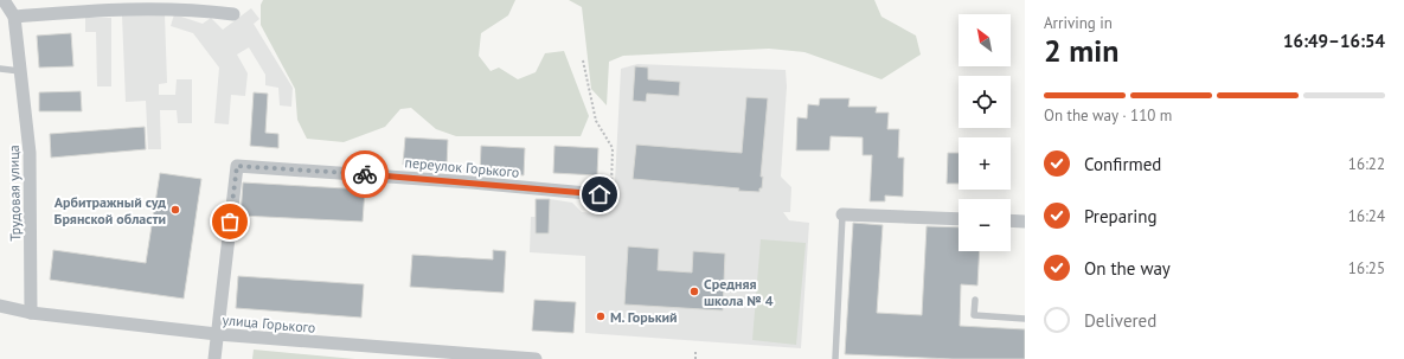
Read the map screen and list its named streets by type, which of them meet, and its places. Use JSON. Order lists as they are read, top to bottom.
{
  "streets": {
    "street": ["переулок Горького", "Трудовая улица", "улица Горького"]
  },
  "crossings": [
    ["переулок Горького", "улица Горького"],
    ["Трудовая улица", "улица Горького"]
  ],
  "places": ["Арбитражный суд Брянской области", "Средняя школа № 4", "М. Горький"],
  "north": "top left",
  "page": {
    "heading": ["2 min", "Arriving in", "16:49–16:54"],
    "map_buttons": ["+", "−"],
    "bar": "On the way · 110 m",
    "list": [
      ["Confirmed", "16:22"],
      ["Preparing", "16:24"],
      ["On the way", "16:25"],
      "Delivered"
    ]
  }
}
